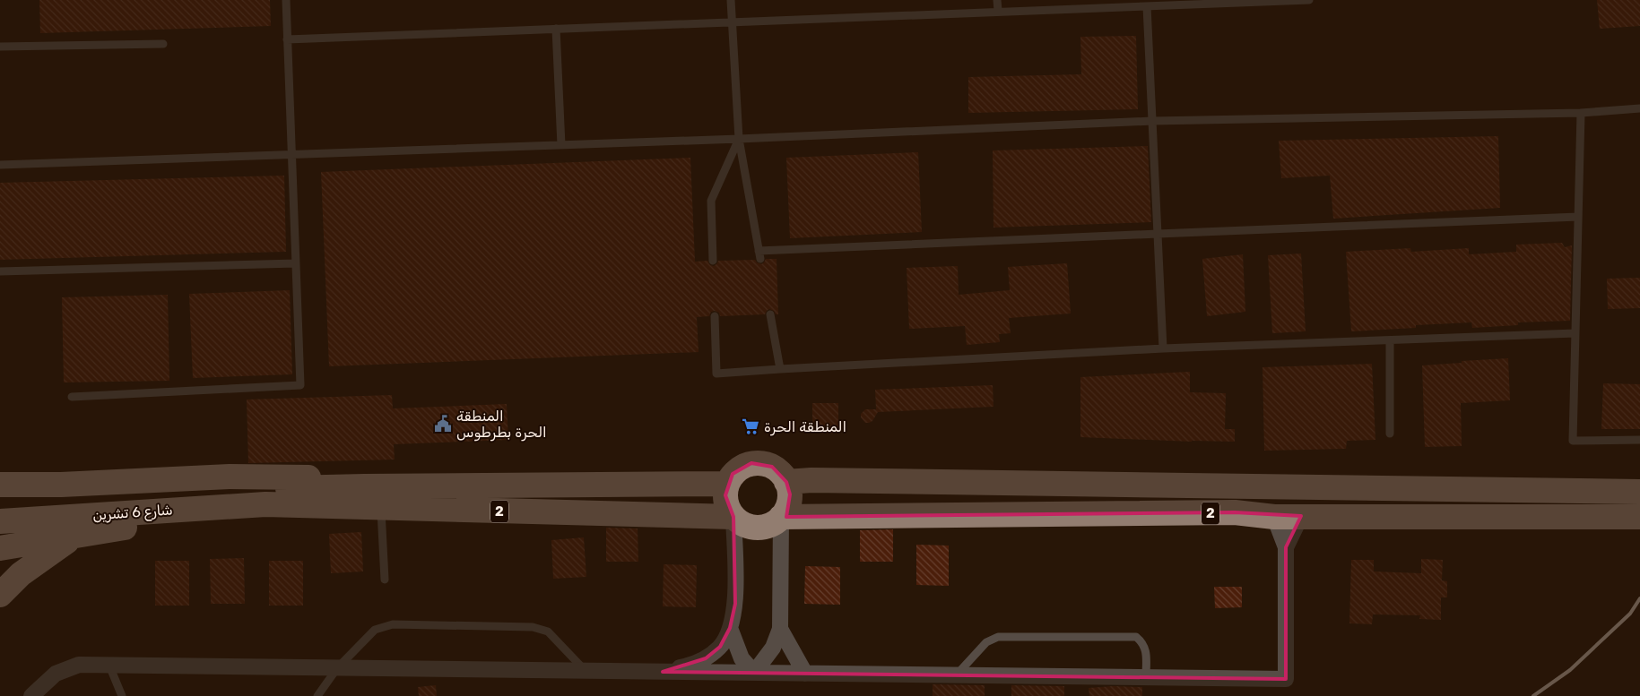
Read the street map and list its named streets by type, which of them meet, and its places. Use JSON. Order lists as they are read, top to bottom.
{
  "streets": {
    "main road": ["2", "شارع 6 تشرين"]
  },
  "places": {
    "public building": ["المنطقة الحرة بطرطوس"],
    "supermarket": ["المنطقة الحرة"]
  }
}
